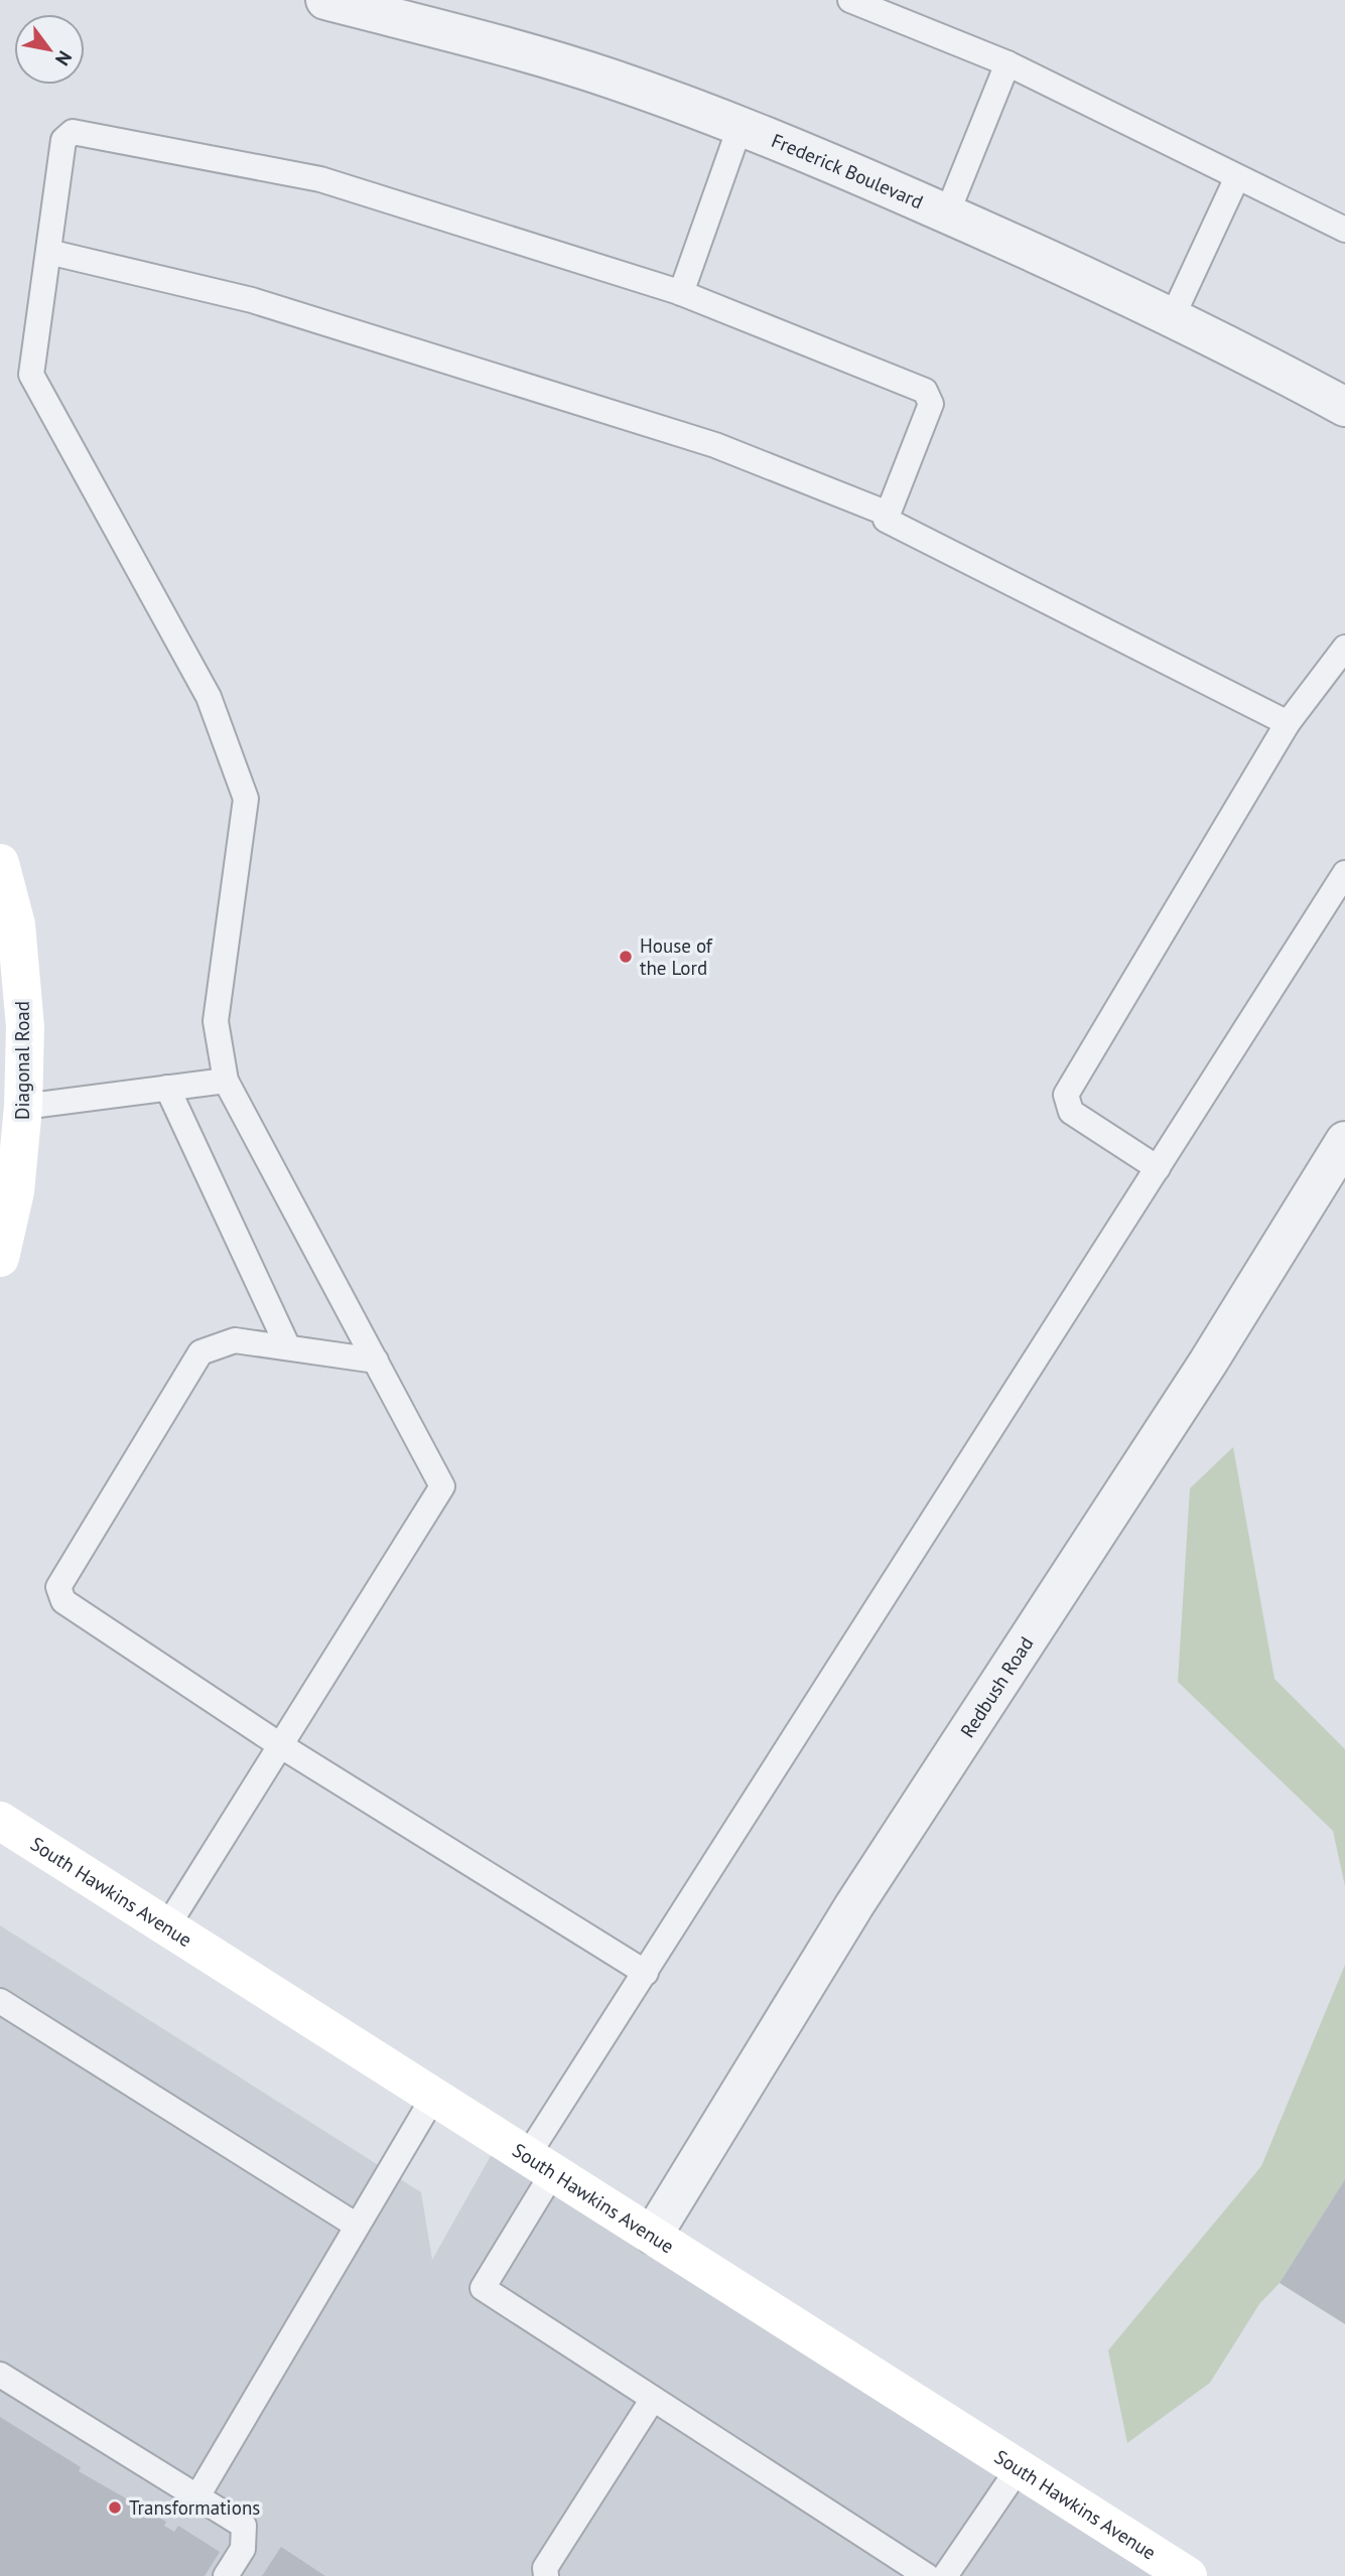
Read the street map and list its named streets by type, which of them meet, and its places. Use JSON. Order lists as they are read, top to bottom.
{
  "streets": {
    "street": [
      "Frederick Boulevard",
      "Diagonal Road",
      "Redbush Road",
      "South Hawkins Avenue"
    ]
  },
  "crossings": [
    ["Redbush Road", "South Hawkins Avenue"]
  ],
  "places": ["House of the Lord", "Transformations"],
  "north": "bottom right"
}
